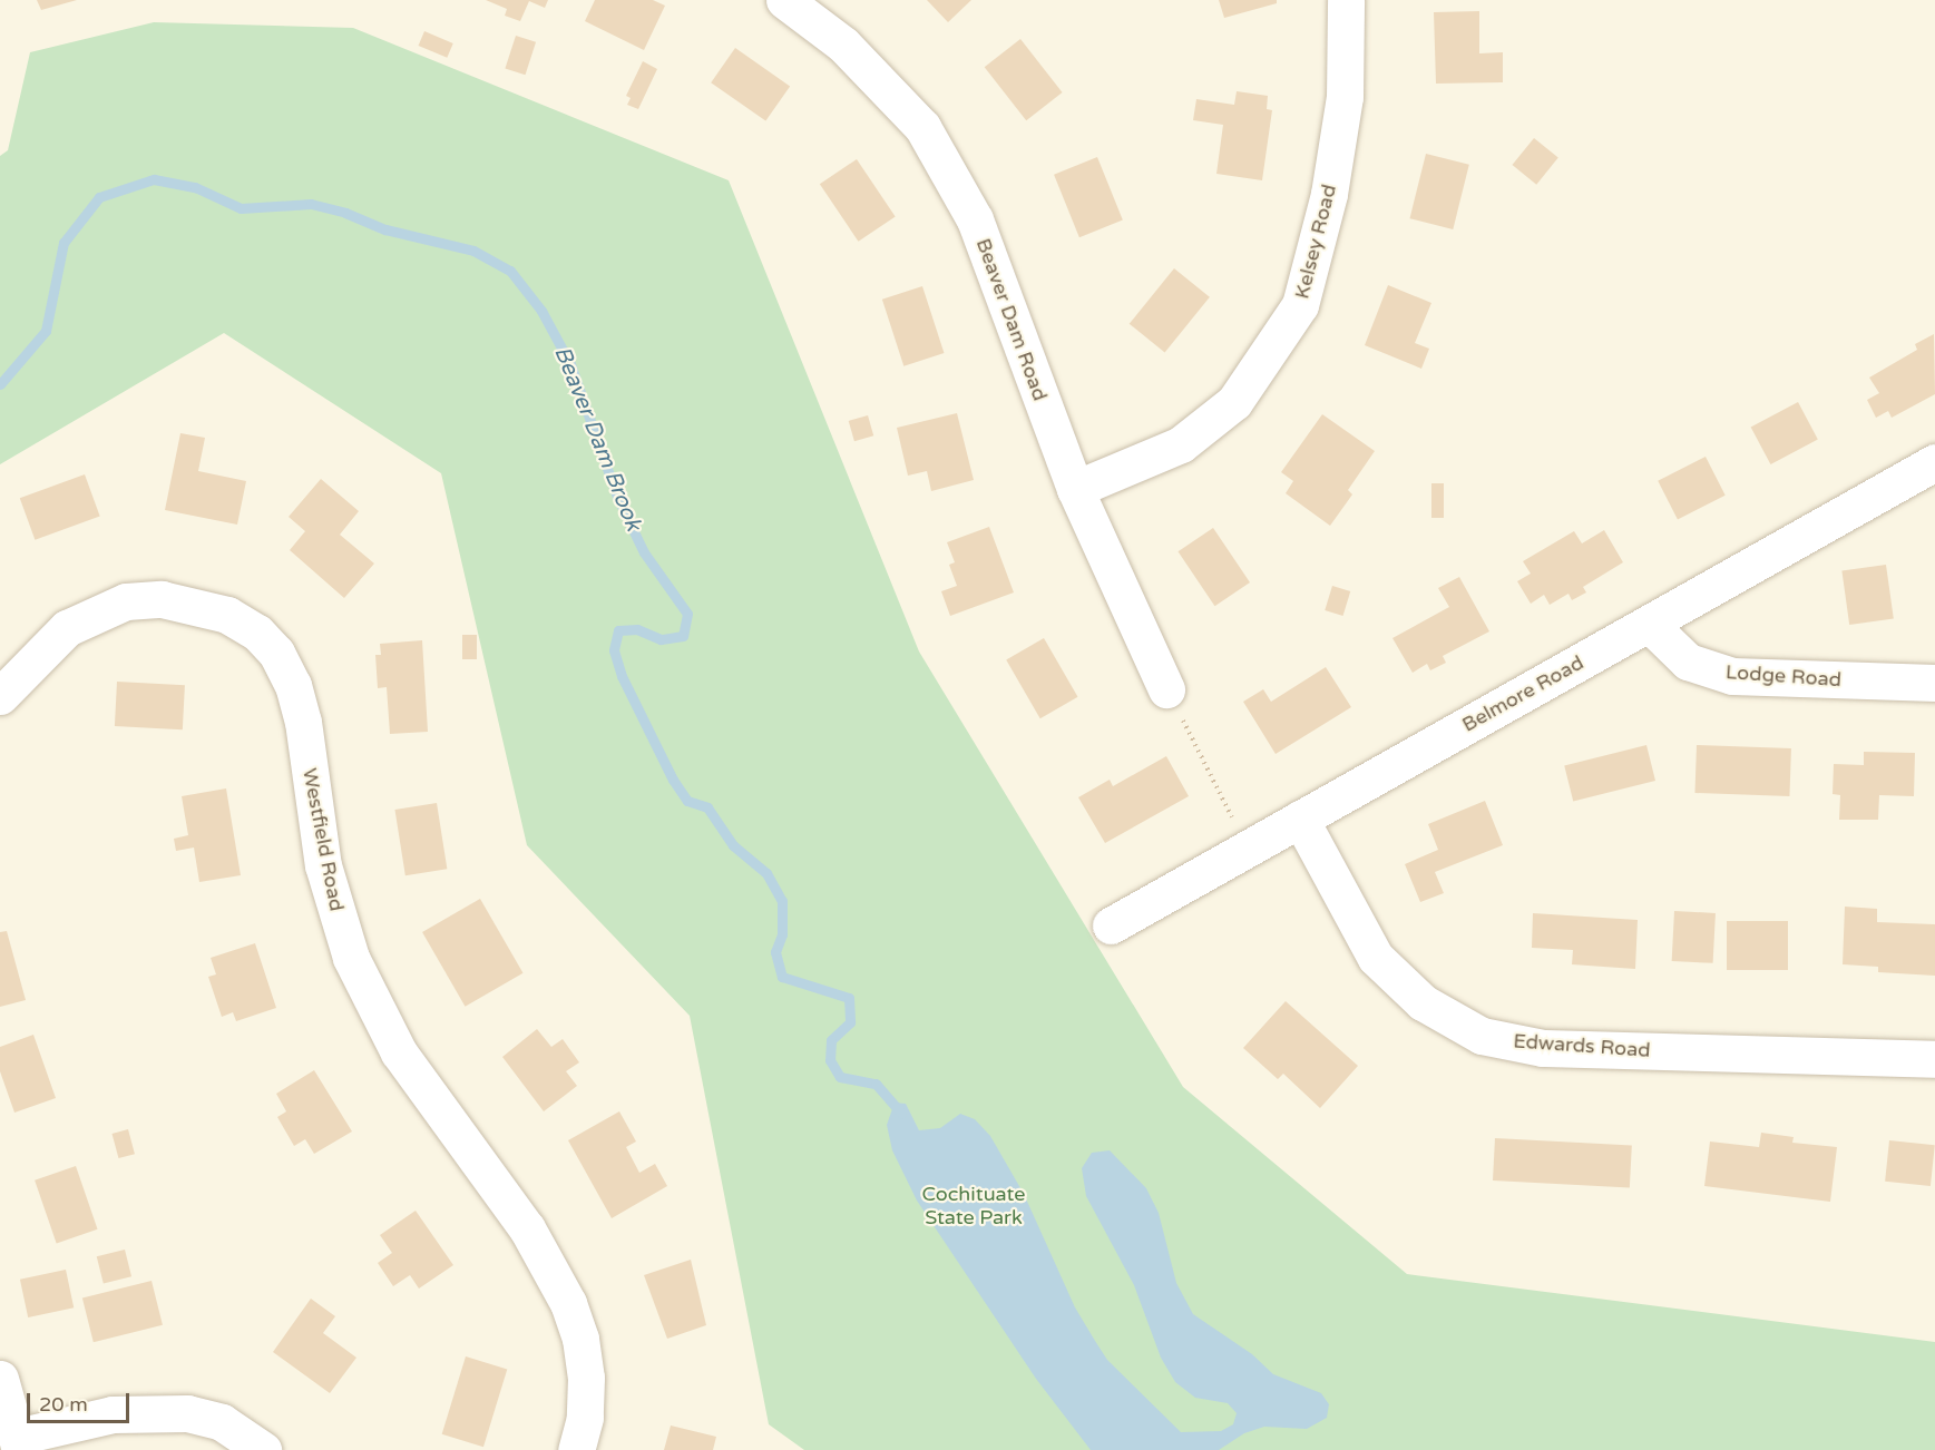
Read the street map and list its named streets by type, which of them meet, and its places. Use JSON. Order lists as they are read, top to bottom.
{
  "streets": {
    "street": [
      "Kelsey Road",
      "Beaver Dam Road",
      "Lodge Road",
      "Belmore Road",
      "Westfield Road",
      "Edwards Road"
    ]
  },
  "crossings": [
    ["Kelsey Road", "Beaver Dam Road"],
    ["Lodge Road", "Belmore Road"],
    ["Belmore Road", "Edwards Road"]
  ],
  "water": ["Beaver Dam Brook"],
  "parks": ["Cochituate State Park"],
  "scale_bar": "20 m"
}
